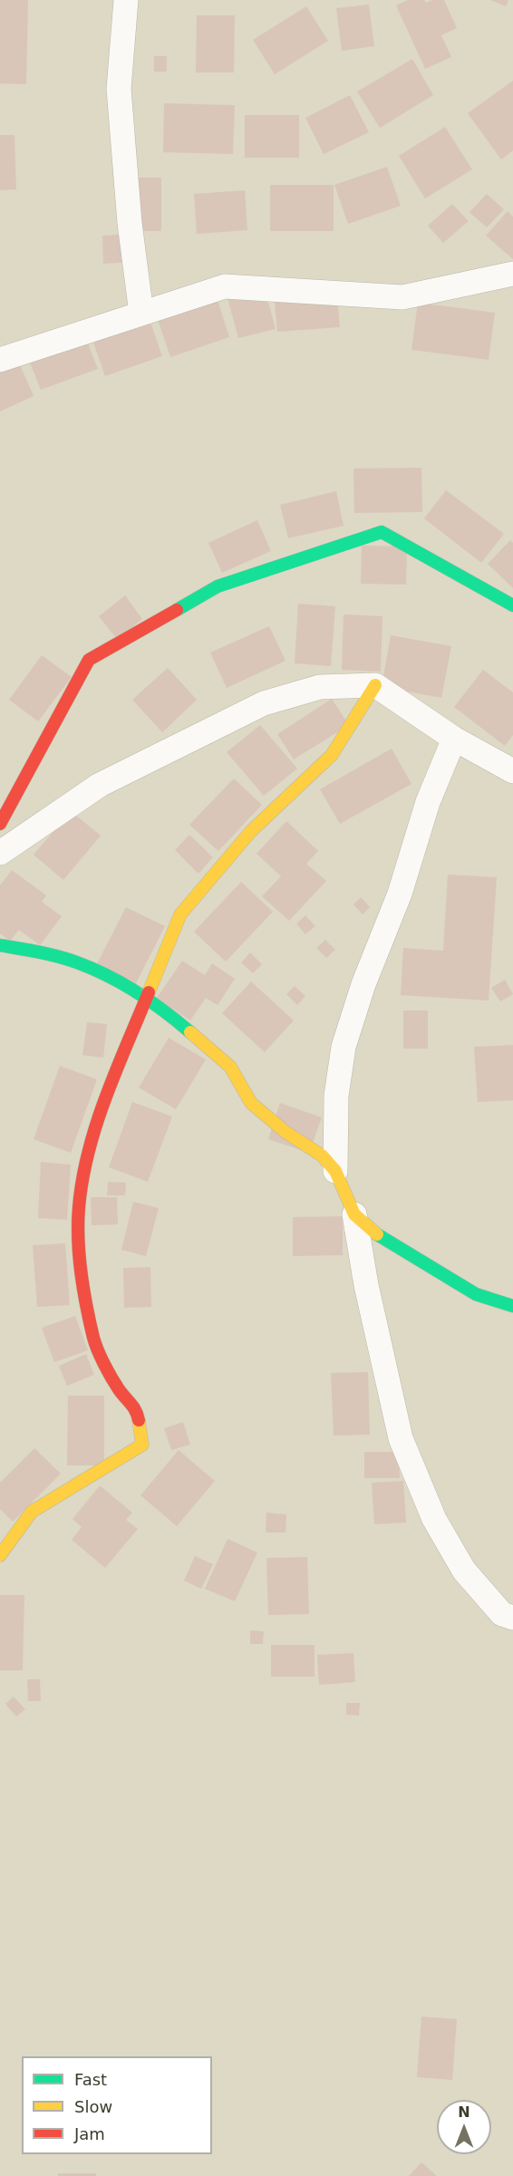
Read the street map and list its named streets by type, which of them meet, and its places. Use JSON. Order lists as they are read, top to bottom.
{
  "legend": ["Fast", "Slow", "Jam"],
  "north": "top"
}
